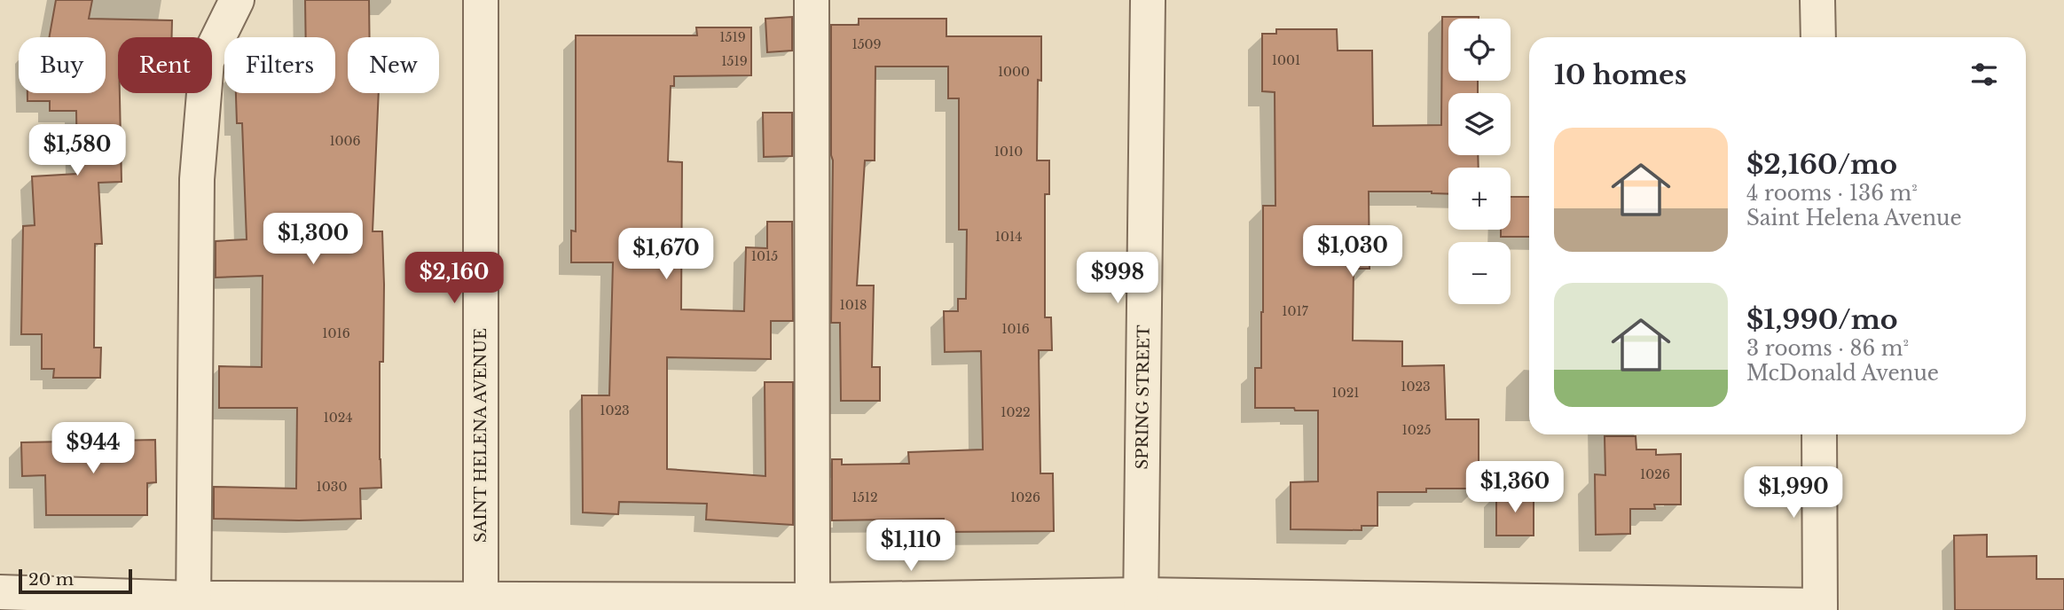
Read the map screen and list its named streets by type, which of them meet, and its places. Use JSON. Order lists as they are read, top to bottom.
{
  "streets": {
    "street": ["SPRING STREET", "SAINT HELENA AVENUE"]
  },
  "house_numbers": [
    "1519",
    "1509",
    "1001",
    "1519",
    "1000",
    "1006",
    "1010",
    "1014",
    "1015",
    "1018",
    "1017",
    "1016",
    "1016",
    "1023",
    "1021",
    "1023",
    "1022",
    "1024",
    "1025",
    "1026",
    "1030",
    "1512",
    "1026"
  ],
  "scale_bar": "20 m",
  "page": {
    "map_buttons": ["+", "−"],
    "chip": [
      "Buy",
      "Rent",
      "Filters",
      "New"
    ],
    "heading": "10 homes",
    "list": [
      {
        "name": "$2,160/mo",
        "note": "4 rooms · 136 m² · Saint Helena Avenue"
      },
      {
        "name": "$1,990/mo",
        "note": "3 rooms · 86 m² · McDonald Avenue"
      }
    ],
    "price": [
      "$1,580",
      "$1,300",
      "$1,030",
      "$1,670",
      "$2,160",
      "$998",
      "$944",
      "$1,360",
      "$1,990",
      "$1,110"
    ],
    "scale": "20 m"
  }
}
